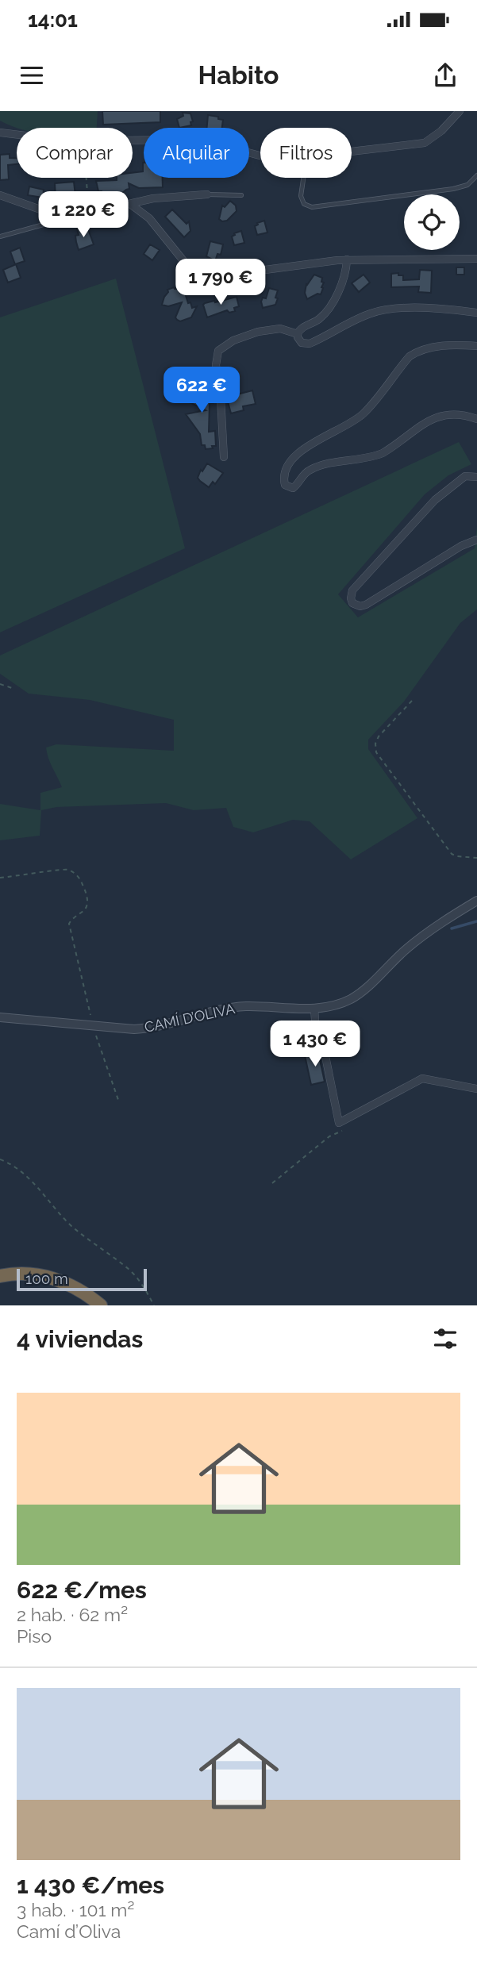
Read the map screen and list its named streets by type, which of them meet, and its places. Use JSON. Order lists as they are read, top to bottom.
{
  "streets": {
    "street": ["CAMÍ D’OLIVA"]
  },
  "scale_bar": "100 m",
  "page": {
    "status": "14:01",
    "header": "Habito",
    "chip": ["Comprar", "Alquilar", "Filtros"],
    "price": [
      "1 220 €",
      "1 790 €",
      "622 €",
      "1 430 €"
    ],
    "scale": "100 m",
    "heading": "4 viviendas",
    "list": [
      {
        "name": "622 €/mes",
        "note": "2 hab. · 62 m² · Piso"
      },
      {
        "name": "1 430 €/mes",
        "note": "3 hab. · 101 m² · Camí d’Oliva"
      }
    ]
  }
}
